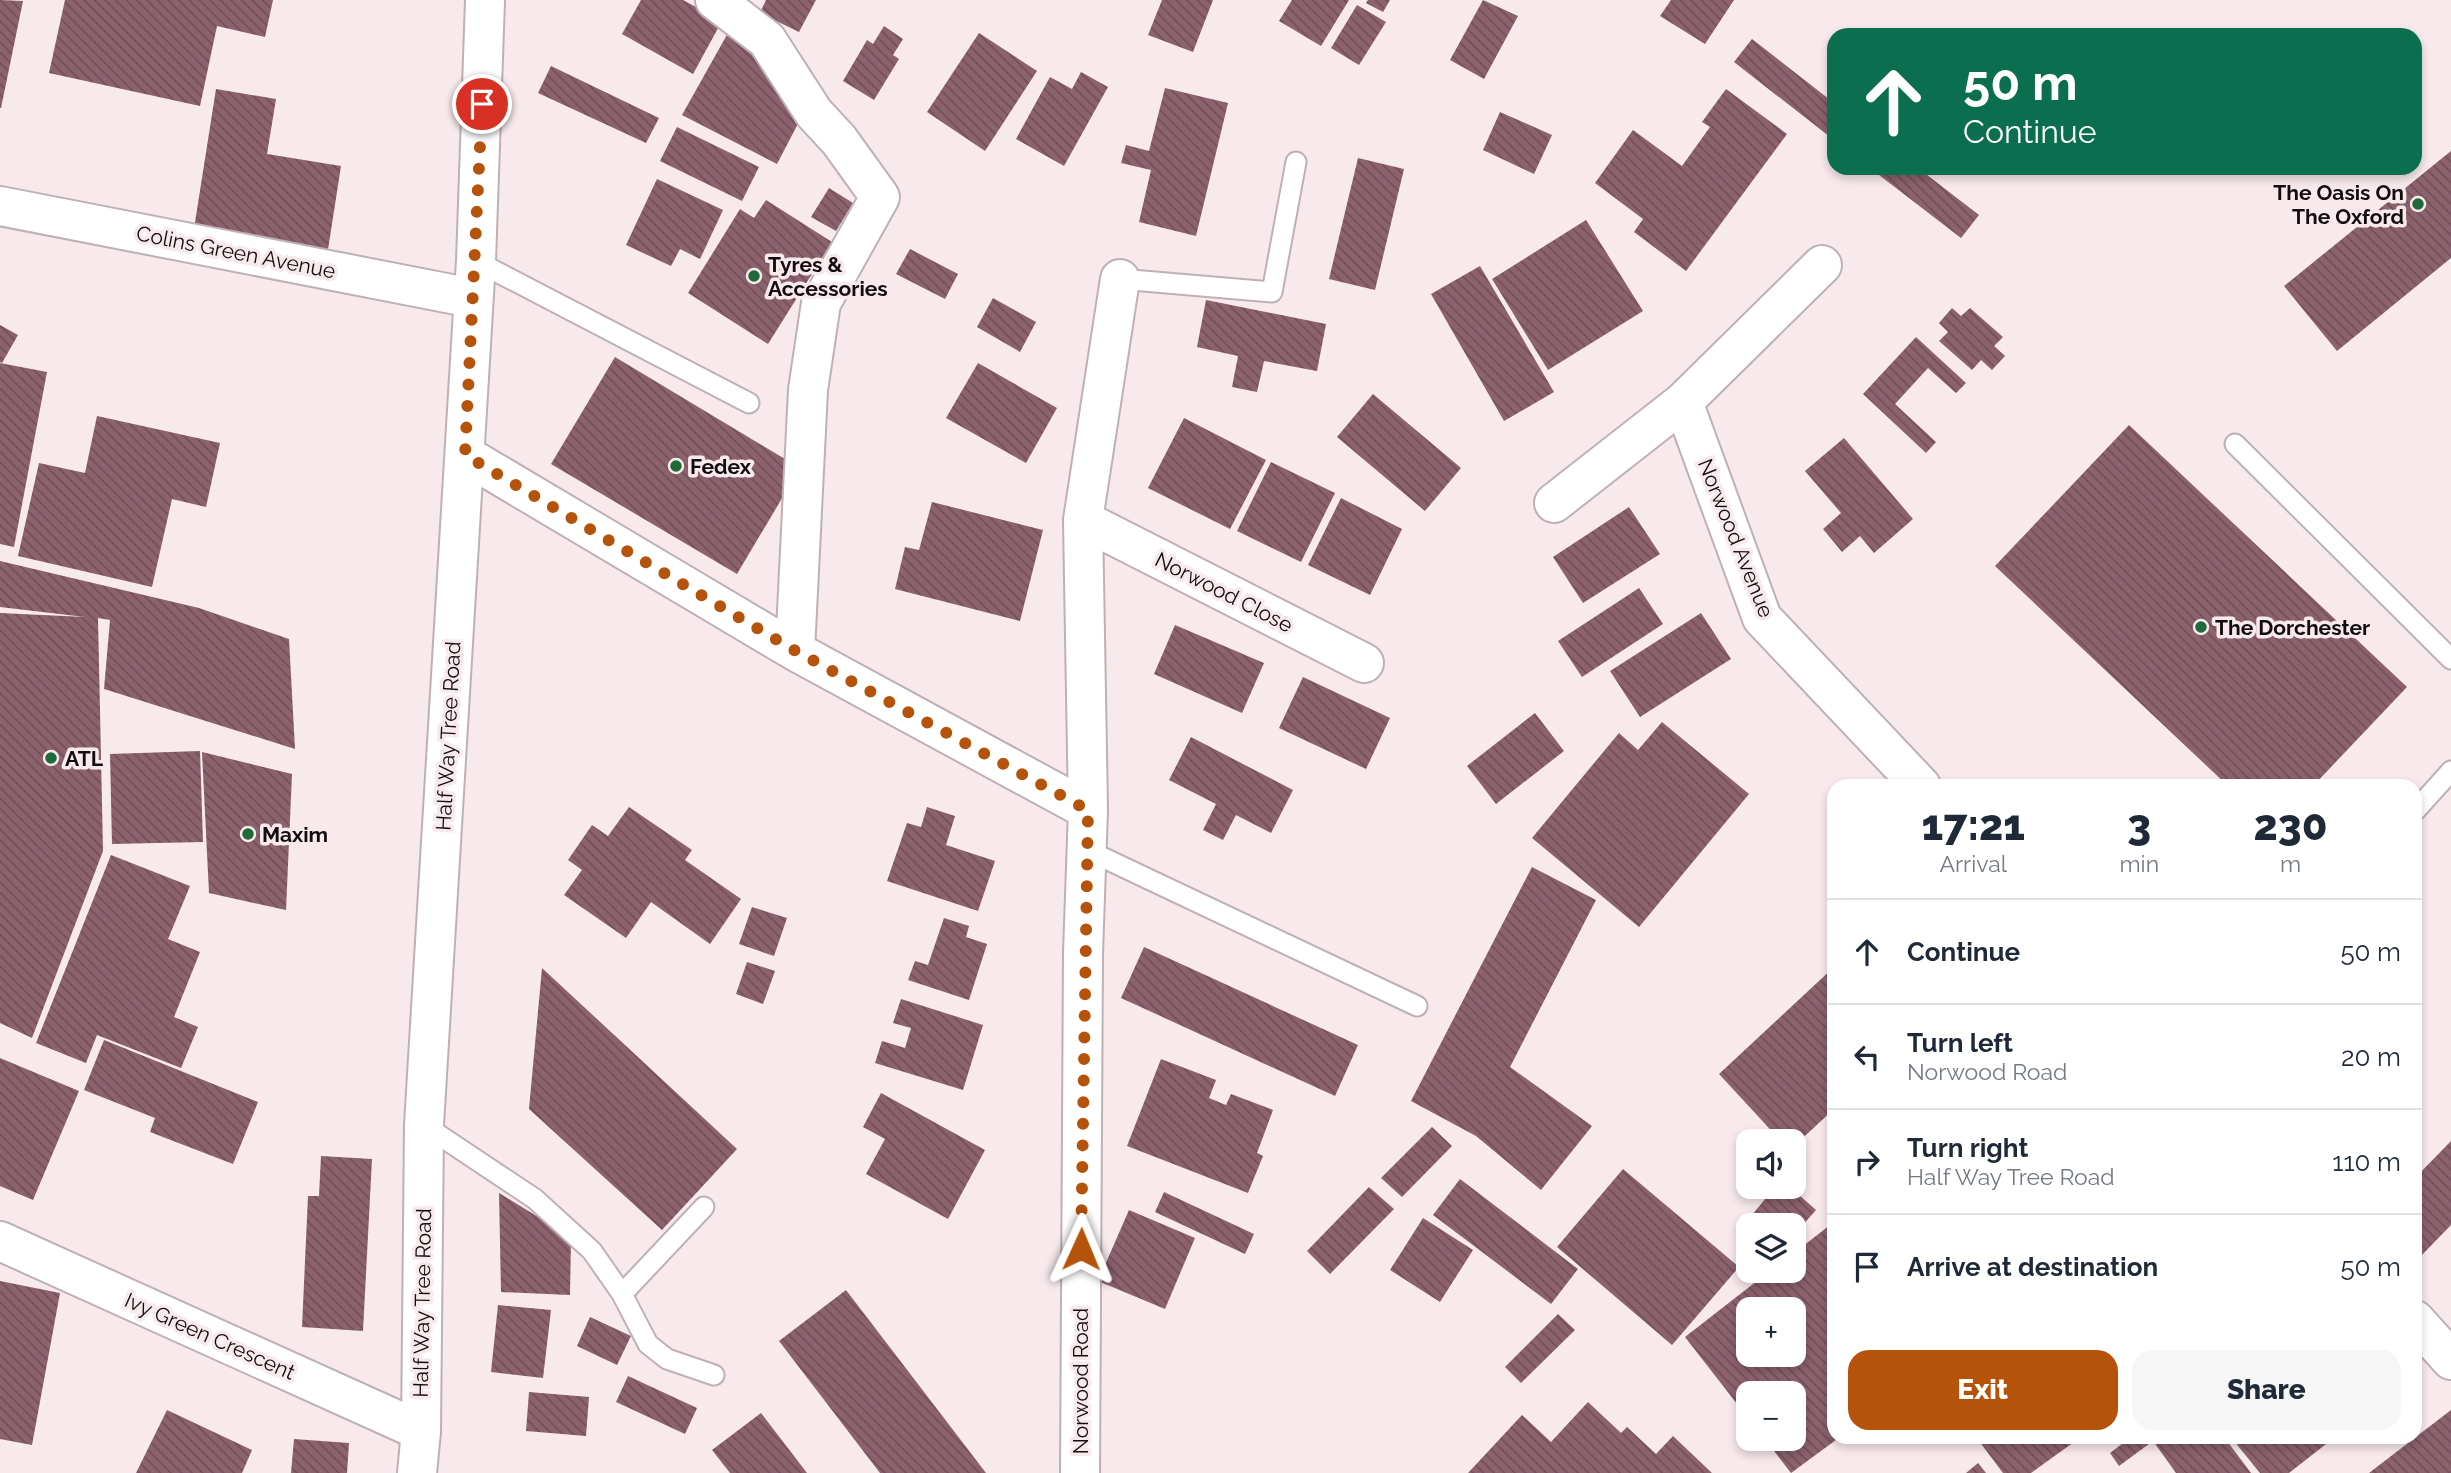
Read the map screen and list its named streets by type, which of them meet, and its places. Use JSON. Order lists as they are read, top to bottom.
{
  "streets": {
    "street": [
      "Colins Green Avenue",
      "Norwood Avenue",
      "Norwood Close",
      "Half Way Tree Road",
      "Ivy Green Crescent",
      "Norwood Road"
    ]
  },
  "crossings": [
    ["Colins Green Avenue", "Half Way Tree Road"],
    ["Norwood Close", "Norwood Road"],
    ["Half Way Tree Road", "Ivy Green Crescent"]
  ],
  "places": [
    "The Oasis On The Oxford",
    "Tyres & Accessories",
    "Fedex",
    "The Dorchester",
    "ATL",
    "Maxim"
  ],
  "page": {
    "turn": ["50 m", "Continue"],
    "eta": [
      "17:21",
      "Arrival",
      "3",
      "min",
      "230",
      "m"
    ],
    "list": [
      {
        "name": "Continue",
        "value": "50 m"
      },
      {
        "name": "Turn left",
        "note": "Norwood Road",
        "value": "20 m"
      },
      {
        "name": "Turn right",
        "note": "Half Way Tree Road",
        "value": "110 m"
      },
      {
        "name": "Arrive at destination",
        "value": "50 m"
      }
    ],
    "map_buttons": ["+", "−"],
    "buttons": ["Exit", "Share"]
  }
}
